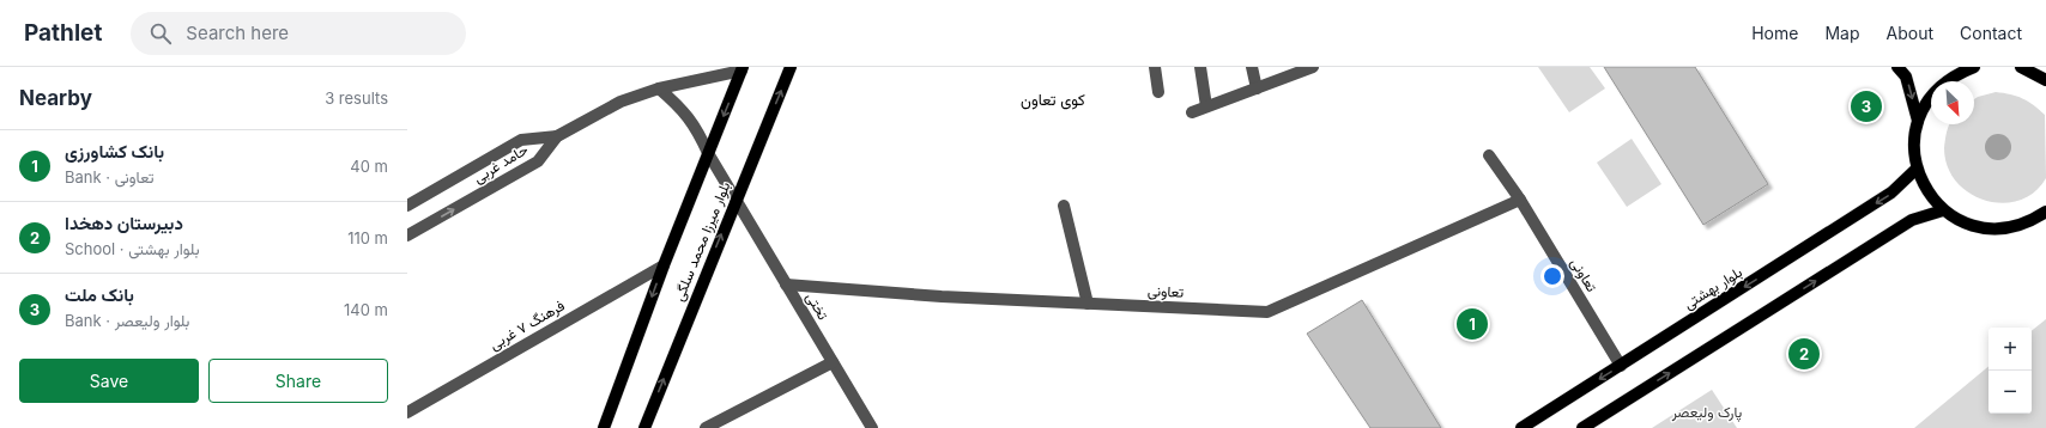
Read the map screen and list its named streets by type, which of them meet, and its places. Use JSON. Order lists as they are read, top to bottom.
{
  "streets": {
    "main road": ["بلوار میرزا محمد سلگی", "بلوار بهشتی"],
    "street": [
      "حامد غربی",
      "تعاونی",
      "تختی",
      "فرهنگ ۷ غربی"
    ]
  },
  "crossings": [
    ["بلوار میرزا محمد سلگی", "تختی"],
    ["بلوار میرزا محمد سلگی", "فرهنگ ۷ غربی"],
    ["تعاونی", "بلوار بهشتی"],
    ["تعاونی", "تختی"]
  ],
  "districts": ["کوی تعاون"],
  "parks": ["پارک ولیعصر"],
  "north": "bottom right",
  "page": {
    "header": "Pathlet",
    "search": "Search here",
    "nav": [
      "Home",
      "Map",
      "About",
      "Contact"
    ],
    "heading": ["Nearby", "3 results"],
    "pins": ["3", "1", "2"],
    "list": [
      {
        "mark": "1",
        "name": "بانک کشاورزی",
        "note": "Bank · تعاونی",
        "value": "40 m"
      },
      {
        "mark": "2",
        "name": "دبیرستان دهخدا",
        "note": "School · بلوار بهشتی",
        "value": "110 m"
      },
      {
        "mark": "3",
        "name": "بانک ملت",
        "note": "Bank · بلوار ولیعصر",
        "value": "140 m"
      }
    ],
    "map_buttons": ["+", "−"],
    "buttons": ["Save", "Share"]
  }
}
